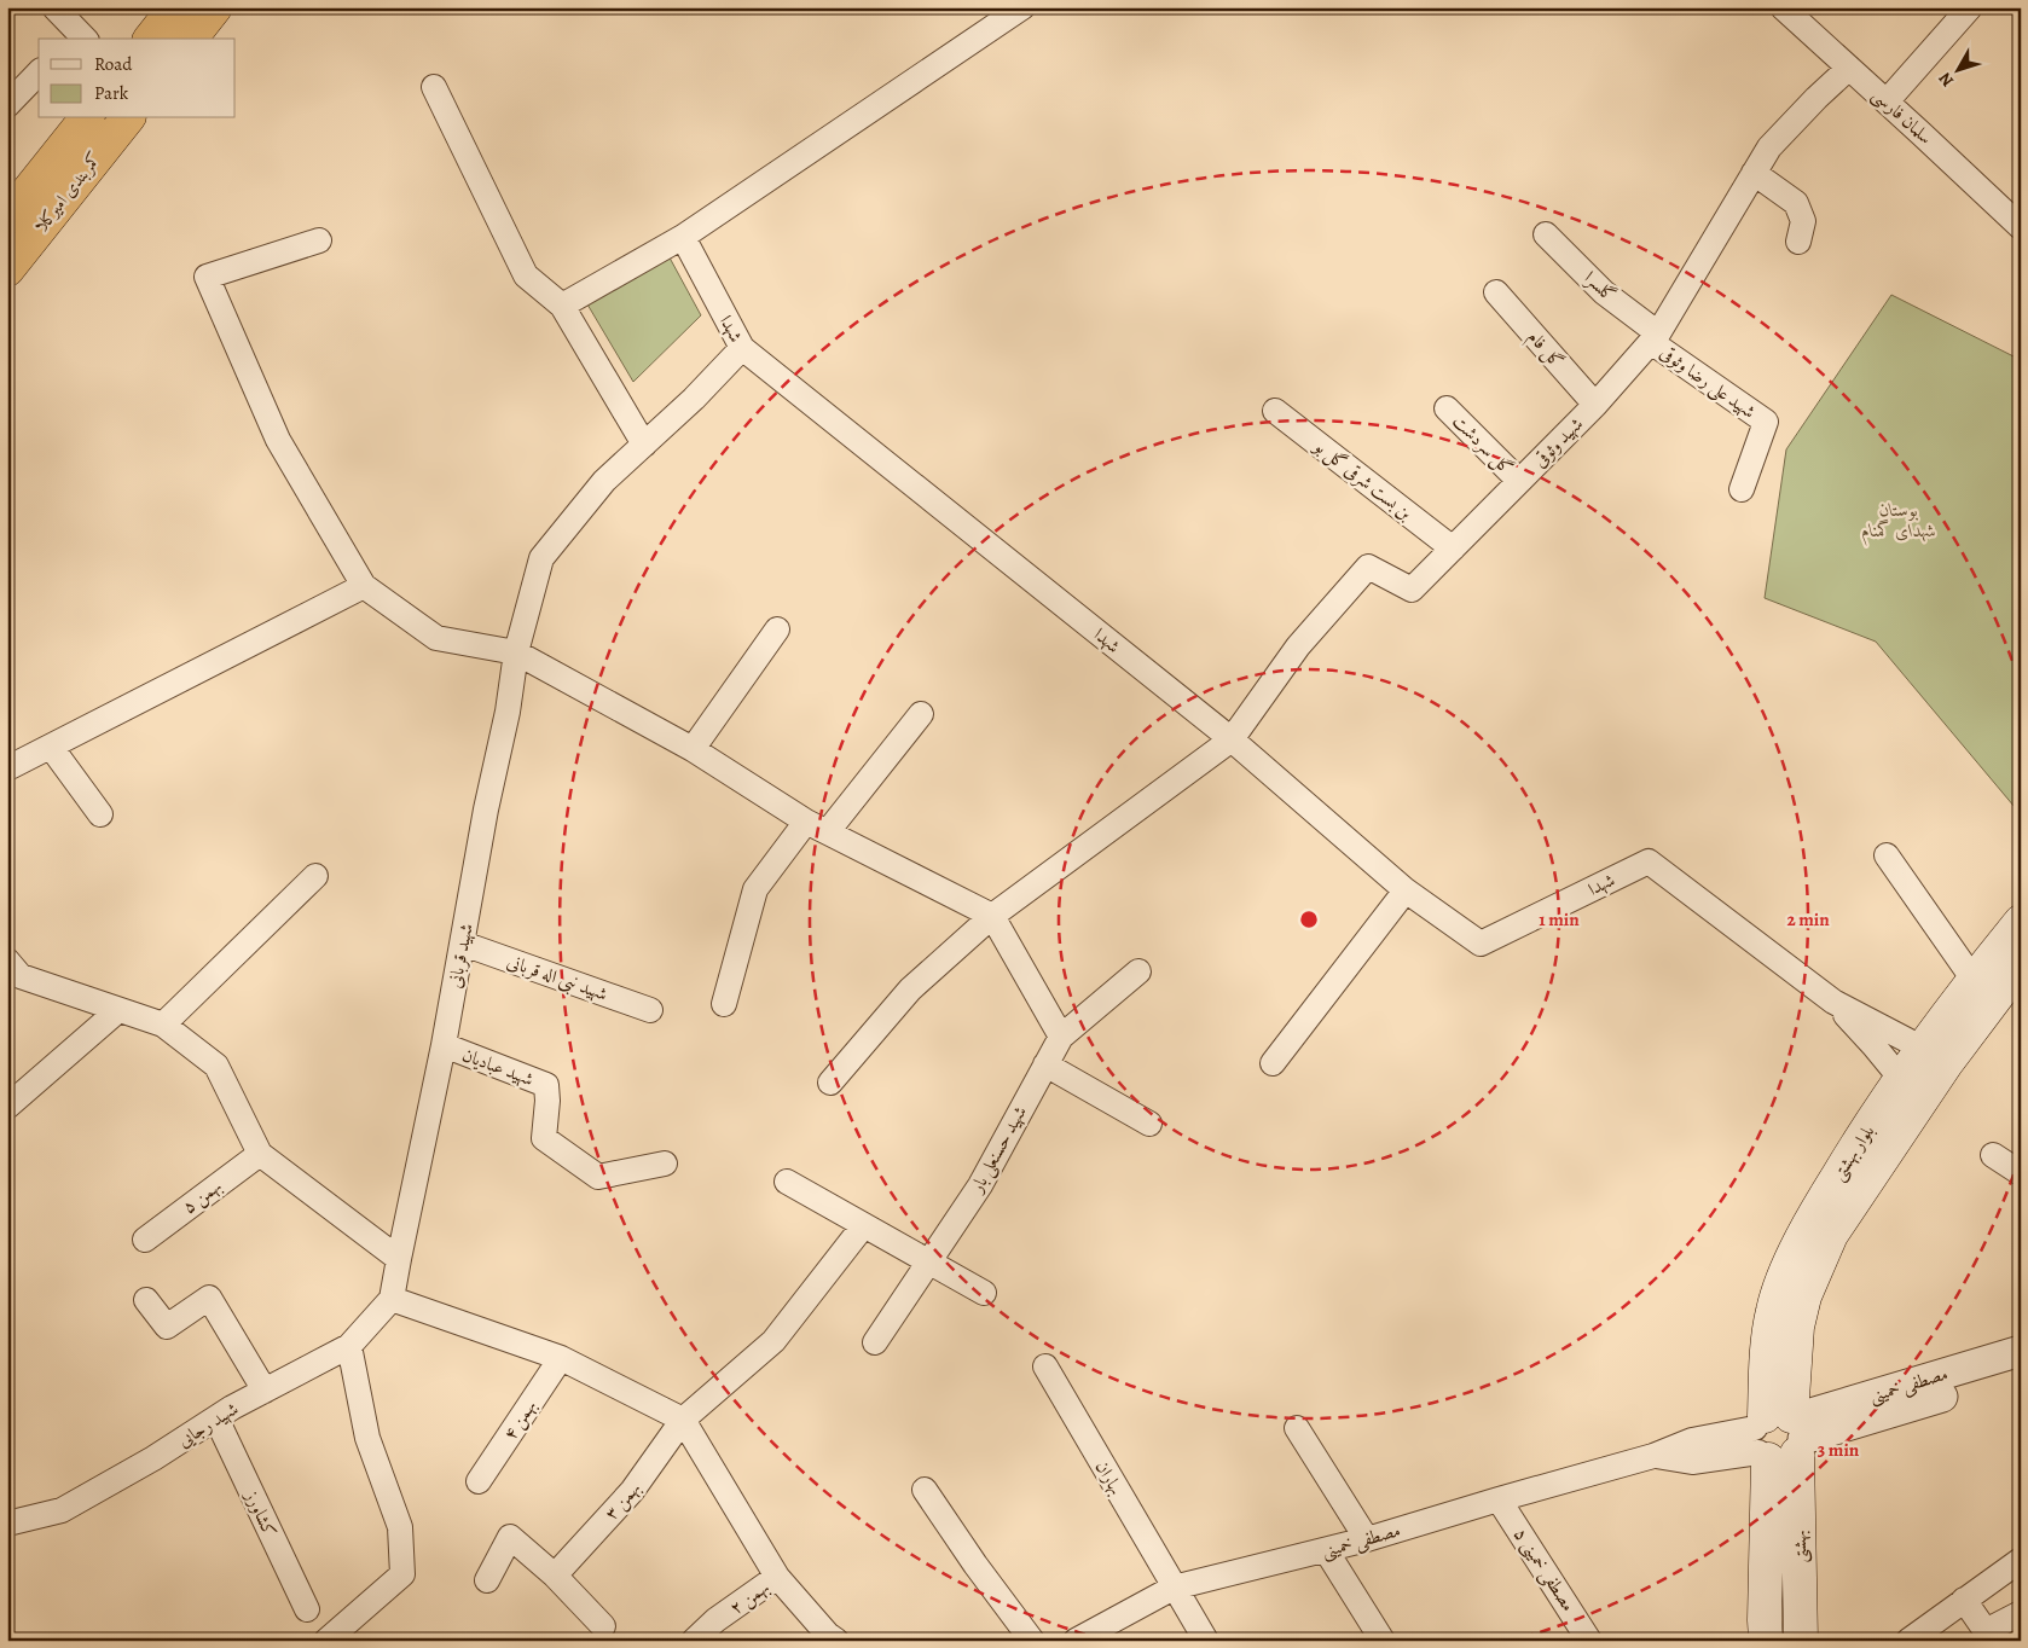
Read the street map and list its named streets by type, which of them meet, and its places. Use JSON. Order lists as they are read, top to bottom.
{
  "streets": {
    "highway": ["کمربندی امیرکلا"],
    "main road": ["بلوار بهشتی", "بهشتی"],
    "street": [
      "سلمان فارسی",
      "گلسرا",
      "شهدا",
      "گل فام",
      "شهید علی رضا وثوقی",
      "شهید وثوقی",
      "گل سردشت",
      "بن بست شرقی گل بو",
      "شهید قربانی",
      "شهید نبی اله قربانی",
      "شهید عبادیان",
      "شهید حسنعلی بار",
      "بهمن ۵",
      "مصطفی خمینی",
      "بهمن ۴",
      "شهید رجایی",
      "بهاران",
      "بهمن ۳",
      "کشاورز",
      "مصطفی خمینی ۵",
      "بهمن ۲"
    ]
  },
  "crossings": [
    ["سلمان فارسی", "شهید وثوقی"],
    ["گلسرا", "شهید علی رضا وثوقی"],
    ["گلسرا", "شهید وثوقی"],
    ["شهدا", "شهید وثوقی"],
    ["شهدا", "شهید قربانی"],
    ["شهدا", "بلوار بهشتی"],
    ["گل فام", "شهید وثوقی"],
    ["شهید علی رضا وثوقی", "شهید وثوقی"],
    ["شهید وثوقی", "گل سردشت"],
    ["شهید وثوقی", "بن بست شرقی گل بو"],
    ["شهید قربانی", "شهید نبی اله قربانی"],
    ["شهید قربانی", "شهید عبادیان"],
    ["شهید قربانی", "شهید رجایی"],
    ["بلوار بهشتی", "مصطفی خمینی"],
    ["بلوار بهشتی", "بهشتی"],
    ["مصطفی خمینی", "بهاران"],
    ["مصطفی خمینی", "بهشتی"],
    ["مصطفی خمینی", "مصطفی خمینی ۵"],
    ["شهید رجایی", "کشاورز"]
  ],
  "parks": ["بوستان شهدای گمنام"],
  "legend": ["Road", "Park"],
  "north": "bottom left",
  "rings": ["1 min", "2 min", "3 min"]
}
